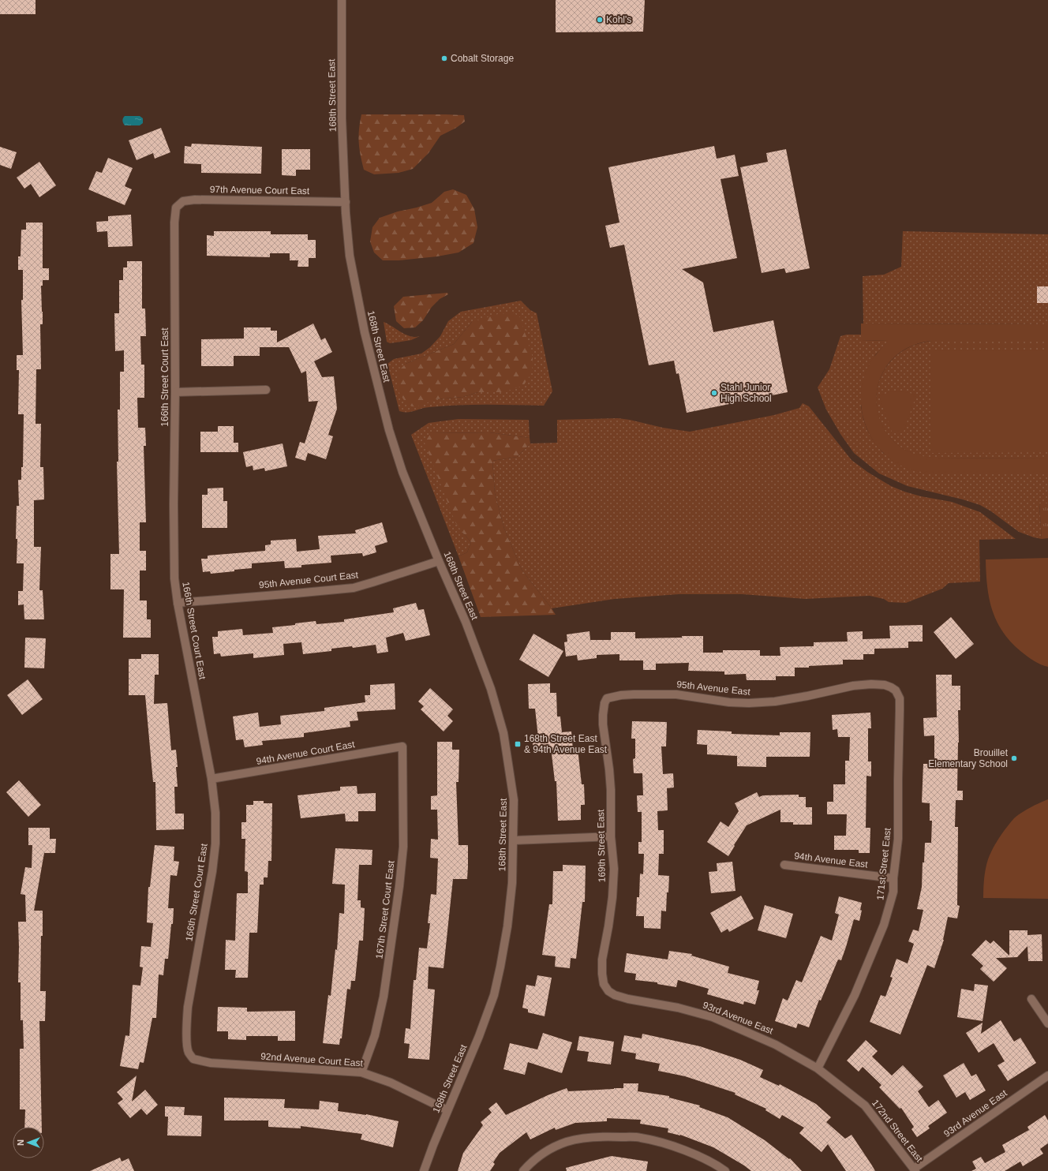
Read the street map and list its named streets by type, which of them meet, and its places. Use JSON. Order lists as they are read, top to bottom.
{
  "streets": {
    "street": [
      "168th Street East",
      "97th Avenue Court East",
      "166th Street Court East",
      "95th Avenue Court East",
      "95th Avenue East",
      "94th Avenue Court East",
      "169th Street East",
      "94th Avenue East",
      "171st Street East",
      "167th Street Court East",
      "93rd Avenue East",
      "92nd Avenue Court East",
      "172nd Street East"
    ]
  },
  "crossings": [
    ["168th Street East", "97th Avenue Court East"],
    ["168th Street East", "95th Avenue Court East"],
    ["168th Street East", "92nd Avenue Court East"],
    ["97th Avenue Court East", "166th Street Court East"],
    ["166th Street Court East", "95th Avenue Court East"],
    ["166th Street Court East", "94th Avenue Court East"],
    ["166th Street Court East", "92nd Avenue Court East"],
    ["95th Avenue East", "169th Street East"],
    ["95th Avenue East", "171st Street East"],
    ["94th Avenue Court East", "167th Street Court East"],
    ["169th Street East", "93rd Avenue East"],
    ["94th Avenue East", "171st Street East"],
    ["171st Street East", "93rd Avenue East"],
    ["171st Street East", "172nd Street East"],
    ["167th Street Court East", "92nd Avenue Court East"],
    ["93rd Avenue East", "172nd Street East"]
  ],
  "places": {
    "other": [
      "Kohl's",
      "Cobalt Storage",
      "Stahl Junior High School",
      "Brouillet Elementary School"
    ],
    "transit": ["168th Street East & 94th Avenue East"]
  },
  "north": "left"
}
